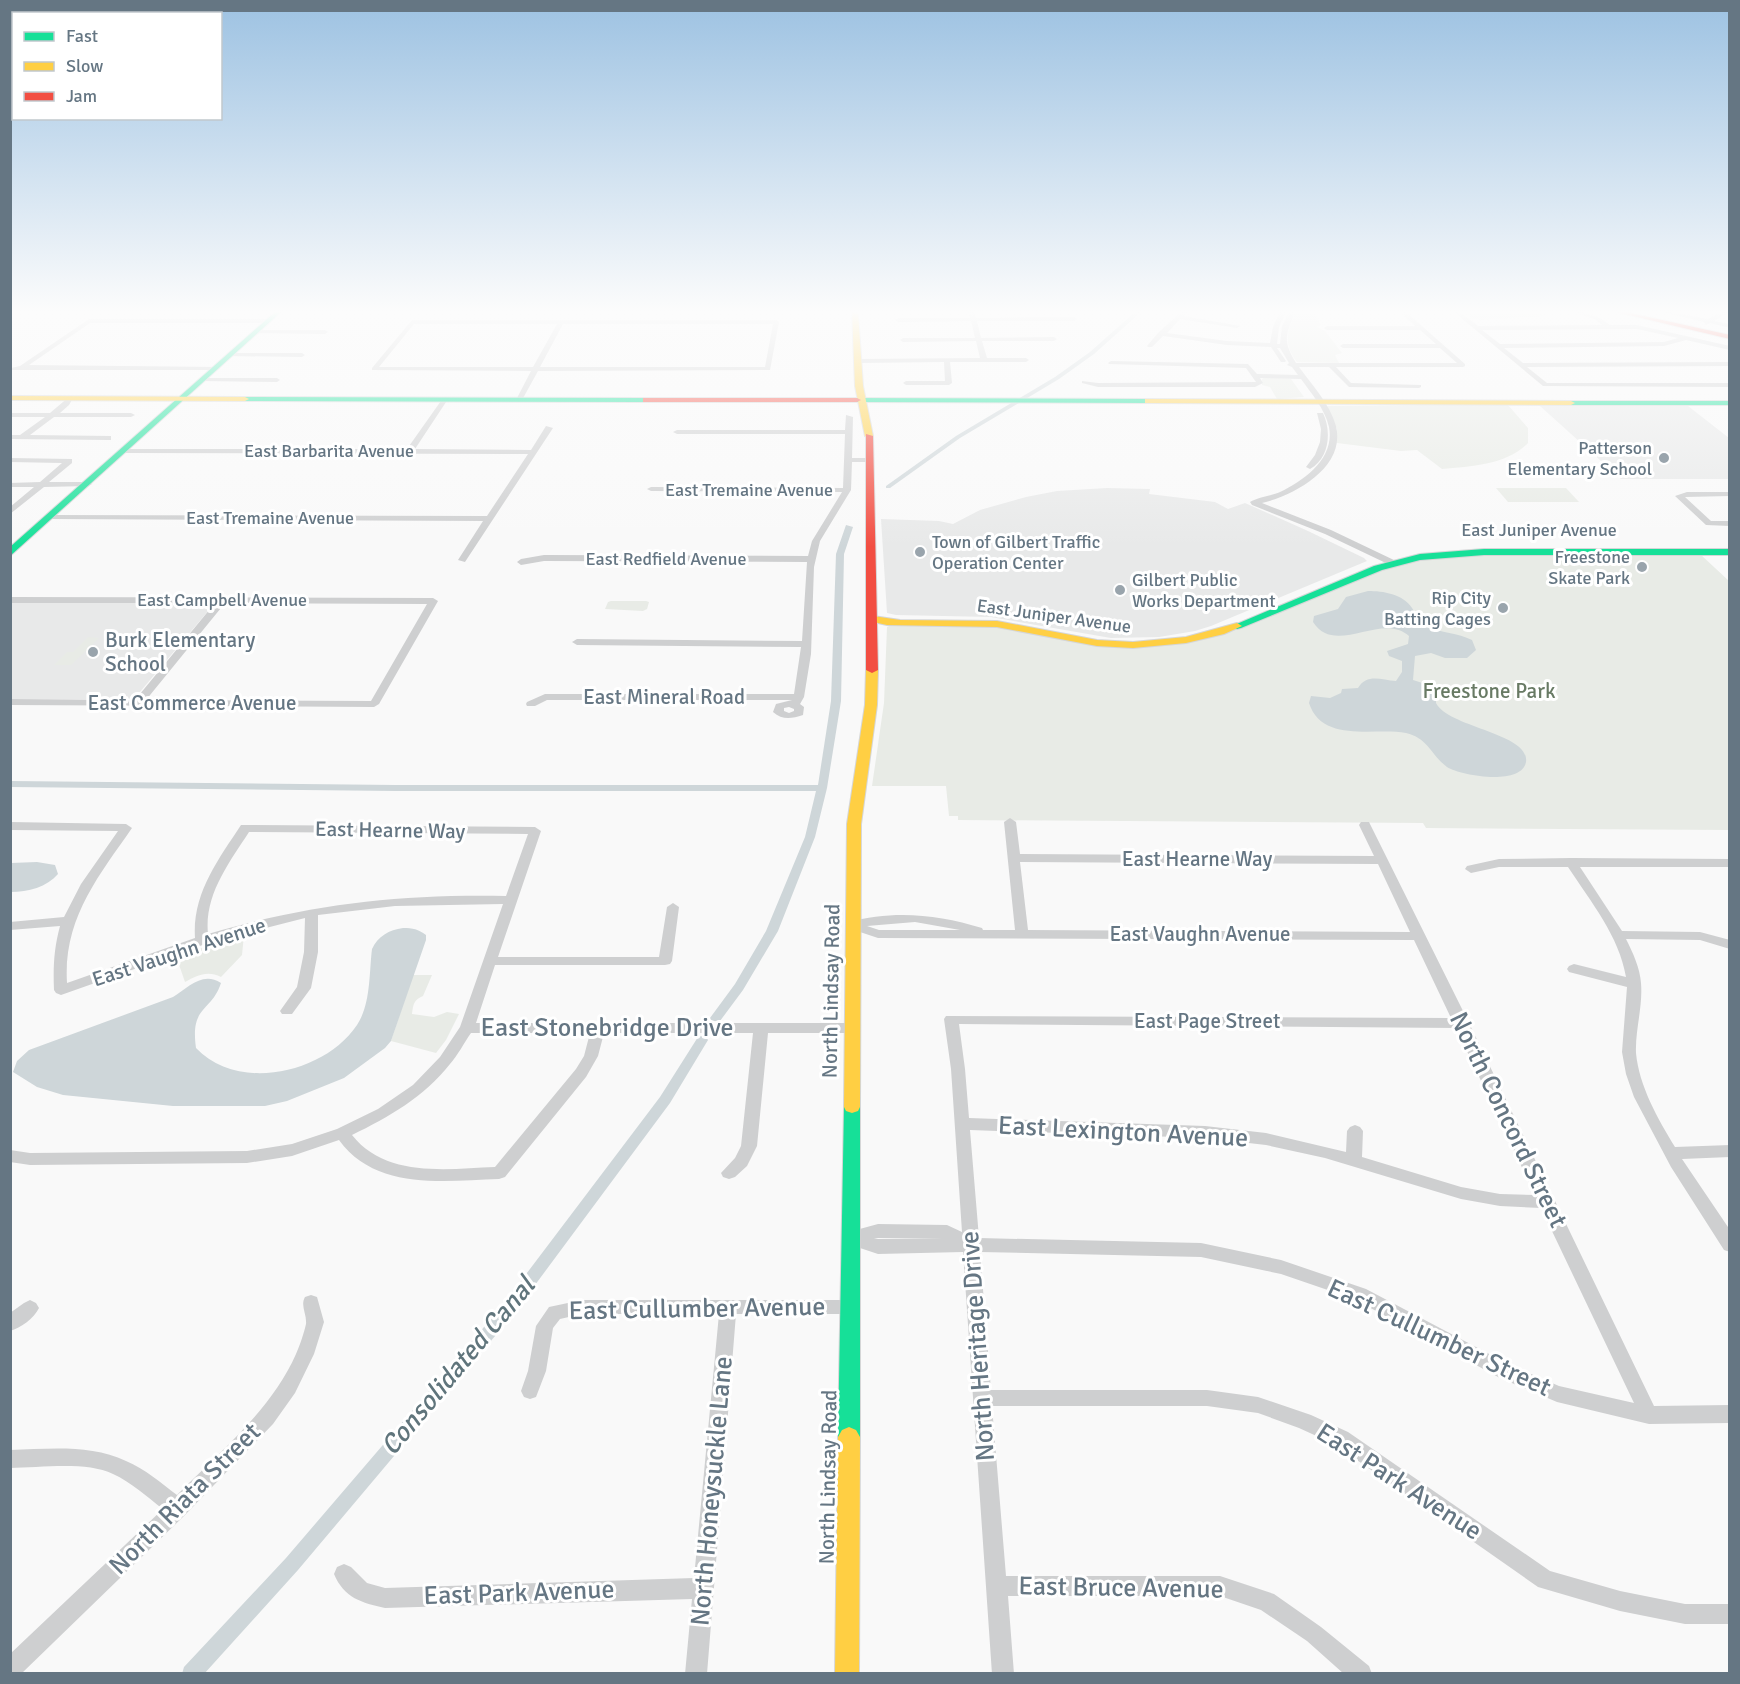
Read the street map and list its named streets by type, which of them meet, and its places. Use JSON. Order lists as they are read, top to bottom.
{
  "streets": {
    "main road": ["East Juniper Avenue", "North Lindsay Road"],
    "street": [
      "East Barbarita Avenue",
      "East Tremaine Avenue",
      "East Redfield Avenue",
      "East Campbell Avenue",
      "East Mineral Road",
      "East Commerce Avenue",
      "East Hearne Way",
      "East Vaughn Avenue",
      "East Page Street",
      "East Stonebridge Drive",
      "North Concord Street",
      "East Lexington Avenue",
      "East Cullumber Avenue",
      "East Cullumber Street",
      "North Heritage Drive",
      "East Park Avenue",
      "North Honeysuckle Lane",
      "North Riata Street",
      "East Bruce Avenue"
    ]
  },
  "crossings": [
    ["East Juniper Avenue", "North Lindsay Road"],
    ["East Campbell Avenue", "East Commerce Avenue"],
    ["East Hearne Way", "East Vaughn Avenue"],
    ["East Hearne Way", "North Concord Street"],
    ["East Vaughn Avenue", "North Lindsay Road"],
    ["East Vaughn Avenue", "North Concord Street"],
    ["North Lindsay Road", "East Stonebridge Drive"],
    ["North Lindsay Road", "East Cullumber Avenue"],
    ["North Lindsay Road", "East Cullumber Street"],
    ["East Page Street", "North Concord Street"],
    ["East Page Street", "North Heritage Drive"],
    ["North Concord Street", "East Lexington Avenue"],
    ["North Concord Street", "East Cullumber Street"],
    ["East Lexington Avenue", "North Heritage Drive"],
    ["East Cullumber Avenue", "North Honeysuckle Lane"],
    ["East Cullumber Street", "North Heritage Drive"],
    ["North Heritage Drive", "East Park Avenue"],
    ["North Heritage Drive", "East Bruce Avenue"],
    ["East Park Avenue", "North Honeysuckle Lane"]
  ],
  "water": ["Consolidated Canal"],
  "parks": ["Freestone Park"],
  "places": [
    "Patterson Elementary School",
    "Town of Gilbert Traffic Operation Center",
    "Freestone Skate Park",
    "Gilbert Public Works Department",
    "Rip City Batting Cages",
    "Burk Elementary School"
  ],
  "legend": ["Fast", "Slow", "Jam"]
}
